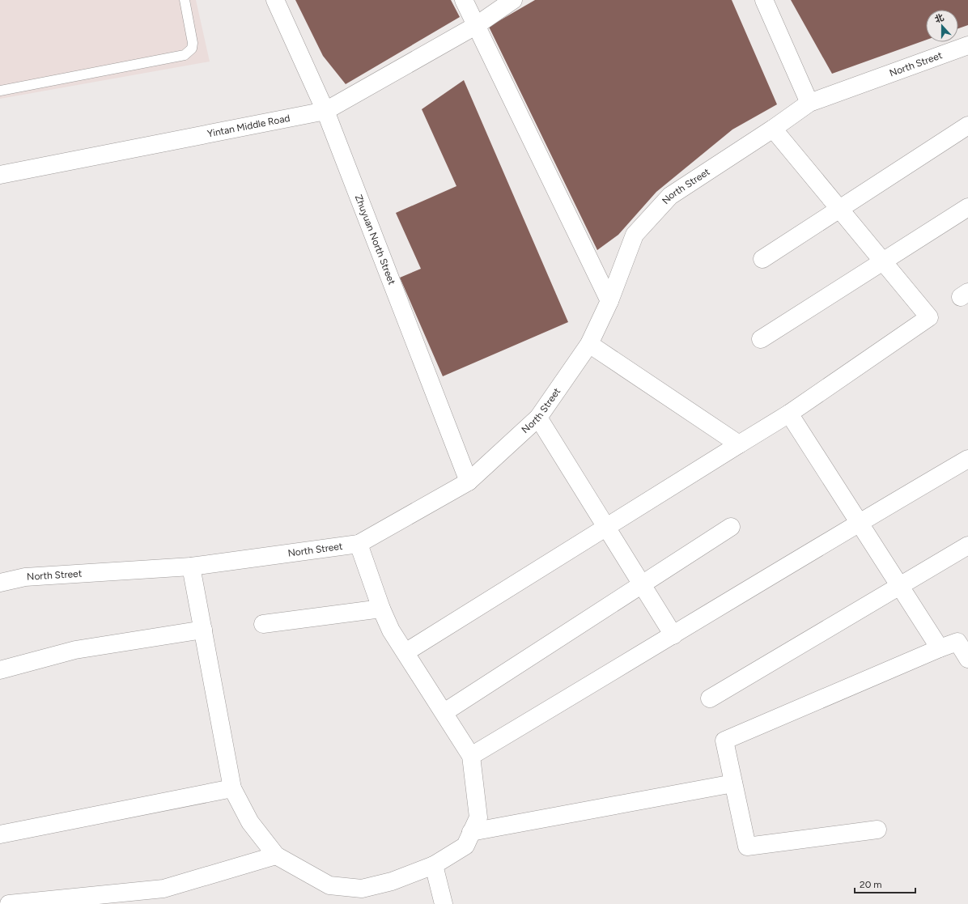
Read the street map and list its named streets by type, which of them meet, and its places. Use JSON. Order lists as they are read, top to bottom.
{
  "streets": {
    "street": ["North Street", "Yintan Middle Road", "Zhuyuan North Street"]
  },
  "crossings": [
    ["North Street", "Zhuyuan North Street"],
    ["Yintan Middle Road", "Zhuyuan North Street"]
  ],
  "scale_bar": "20 m",
  "north": "top"
}
